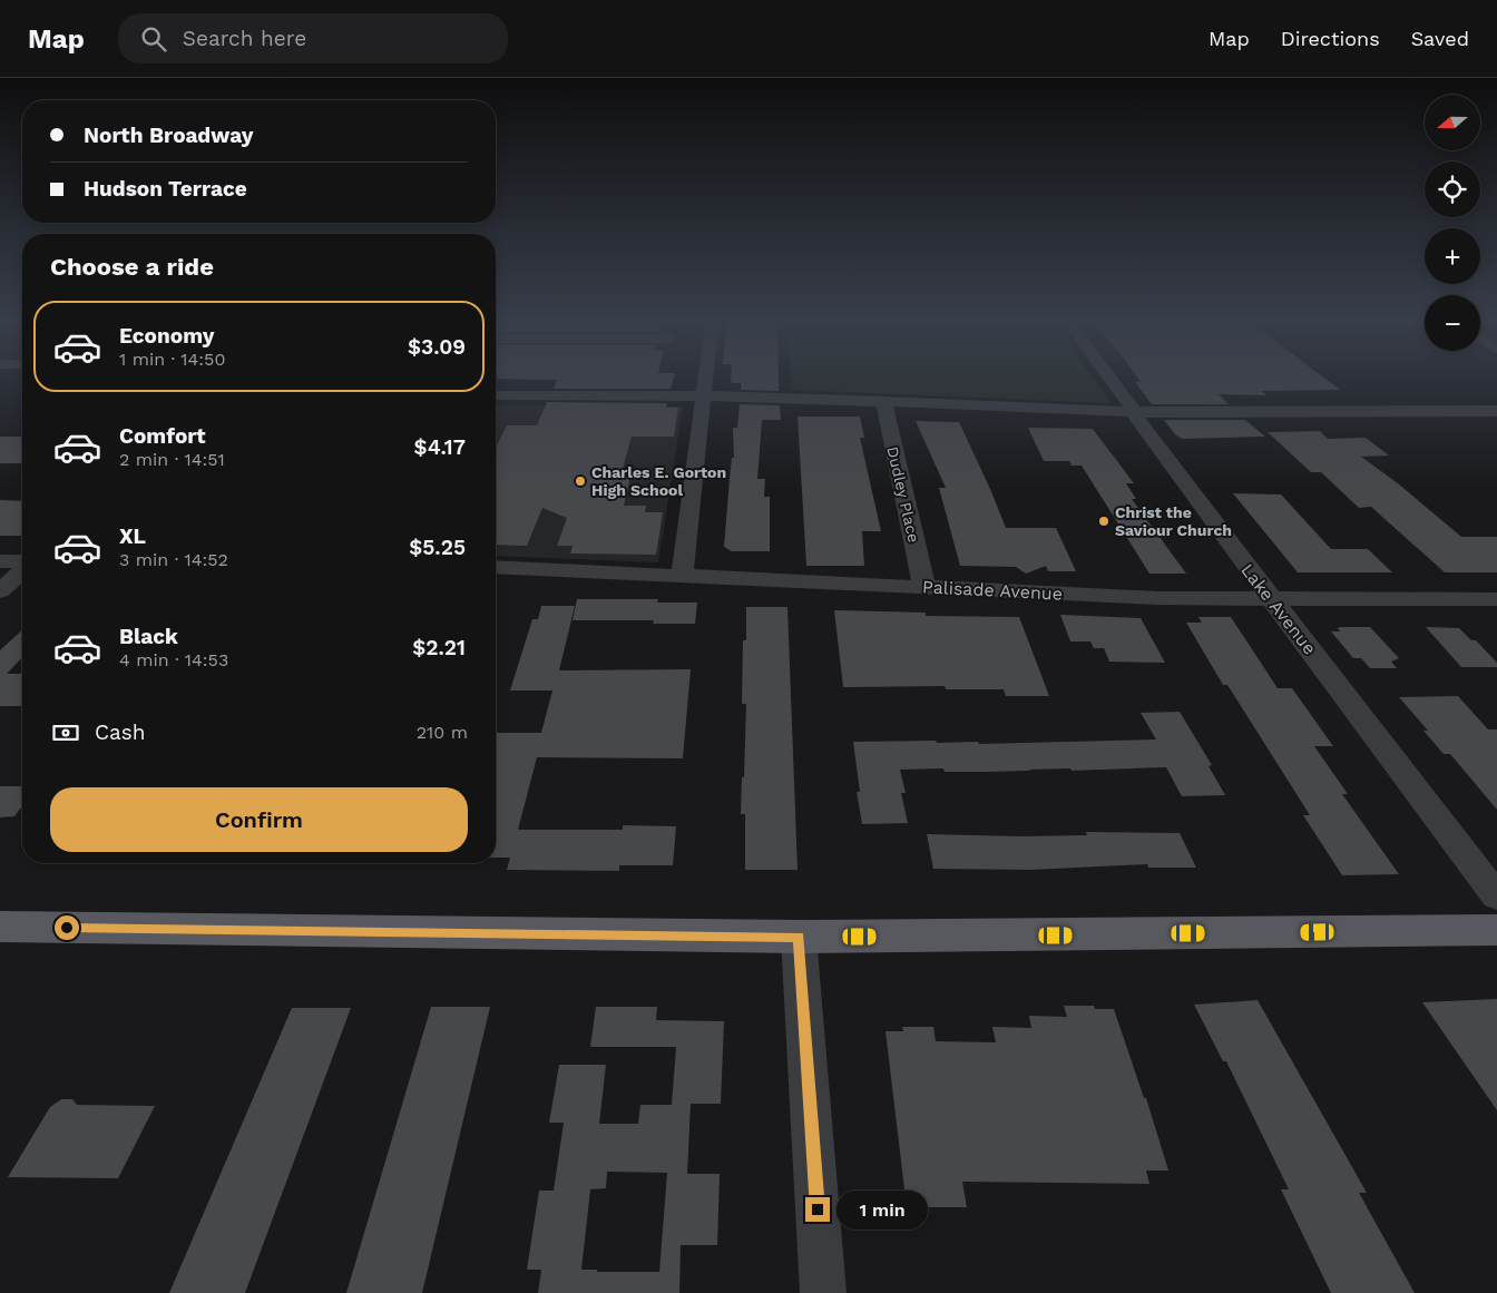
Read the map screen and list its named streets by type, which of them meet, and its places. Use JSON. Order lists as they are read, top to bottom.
{
  "streets": {
    "street": ["Dudley Place", "Palisade Avenue", "Lake Avenue"]
  },
  "crossings": [
    ["Dudley Place", "Palisade Avenue"],
    ["Palisade Avenue", "Lake Avenue"]
  ],
  "places": ["Charles E. Gorton High School", "Christ the Saviour Church"],
  "north": "left",
  "page": {
    "header": "Map",
    "search": "Search here",
    "nav": ["Map", "Directions", "Saved"],
    "map_buttons": ["+", "−"],
    "banner": ["North Broadway", "Hudson Terrace"],
    "heading": "Choose a ride",
    "list": [
      {
        "name": "Economy",
        "note": "1 min · 14:50",
        "value": "$3.09"
      },
      {
        "name": "Comfort",
        "note": "2 min · 14:51",
        "value": "$4.17"
      },
      {
        "name": "XL",
        "note": "3 min · 14:52",
        "value": "$5.25"
      },
      {
        "name": "Black",
        "note": "4 min · 14:53",
        "value": "$2.21"
      }
    ],
    "pay": ["Cash", "210 m"],
    "buttons": "Confirm",
    "bubble": "1 min"
  }
}
